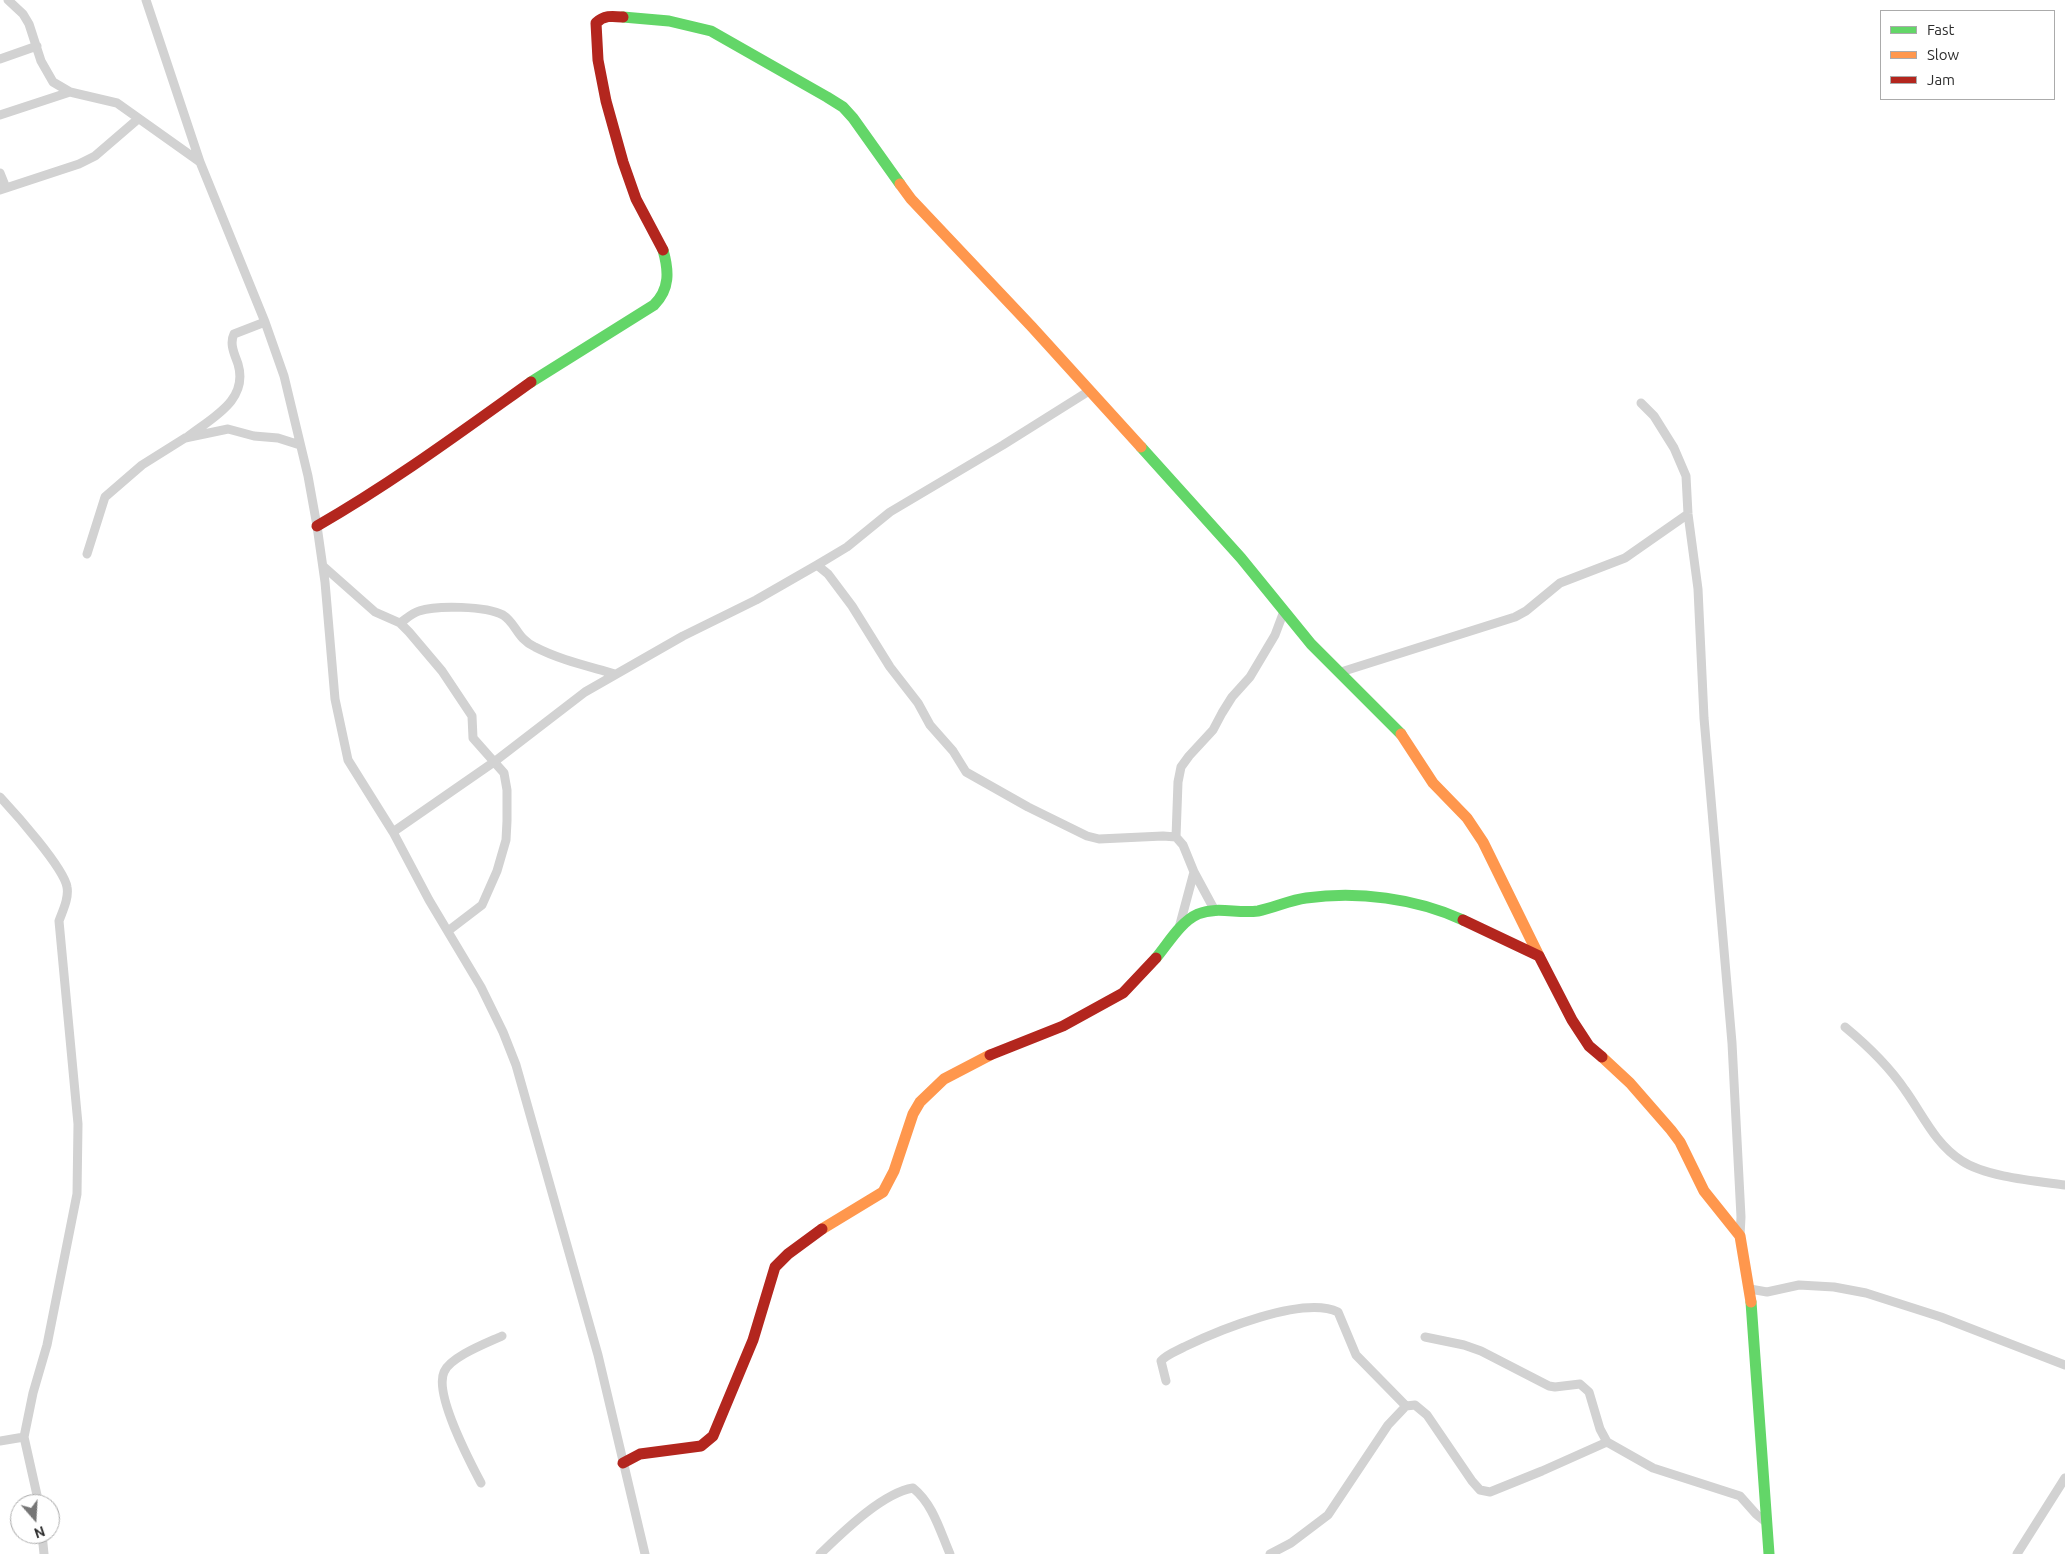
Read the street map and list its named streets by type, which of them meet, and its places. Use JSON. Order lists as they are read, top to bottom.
{
  "legend": ["Fast", "Slow", "Jam"],
  "north": "bottom"
}
